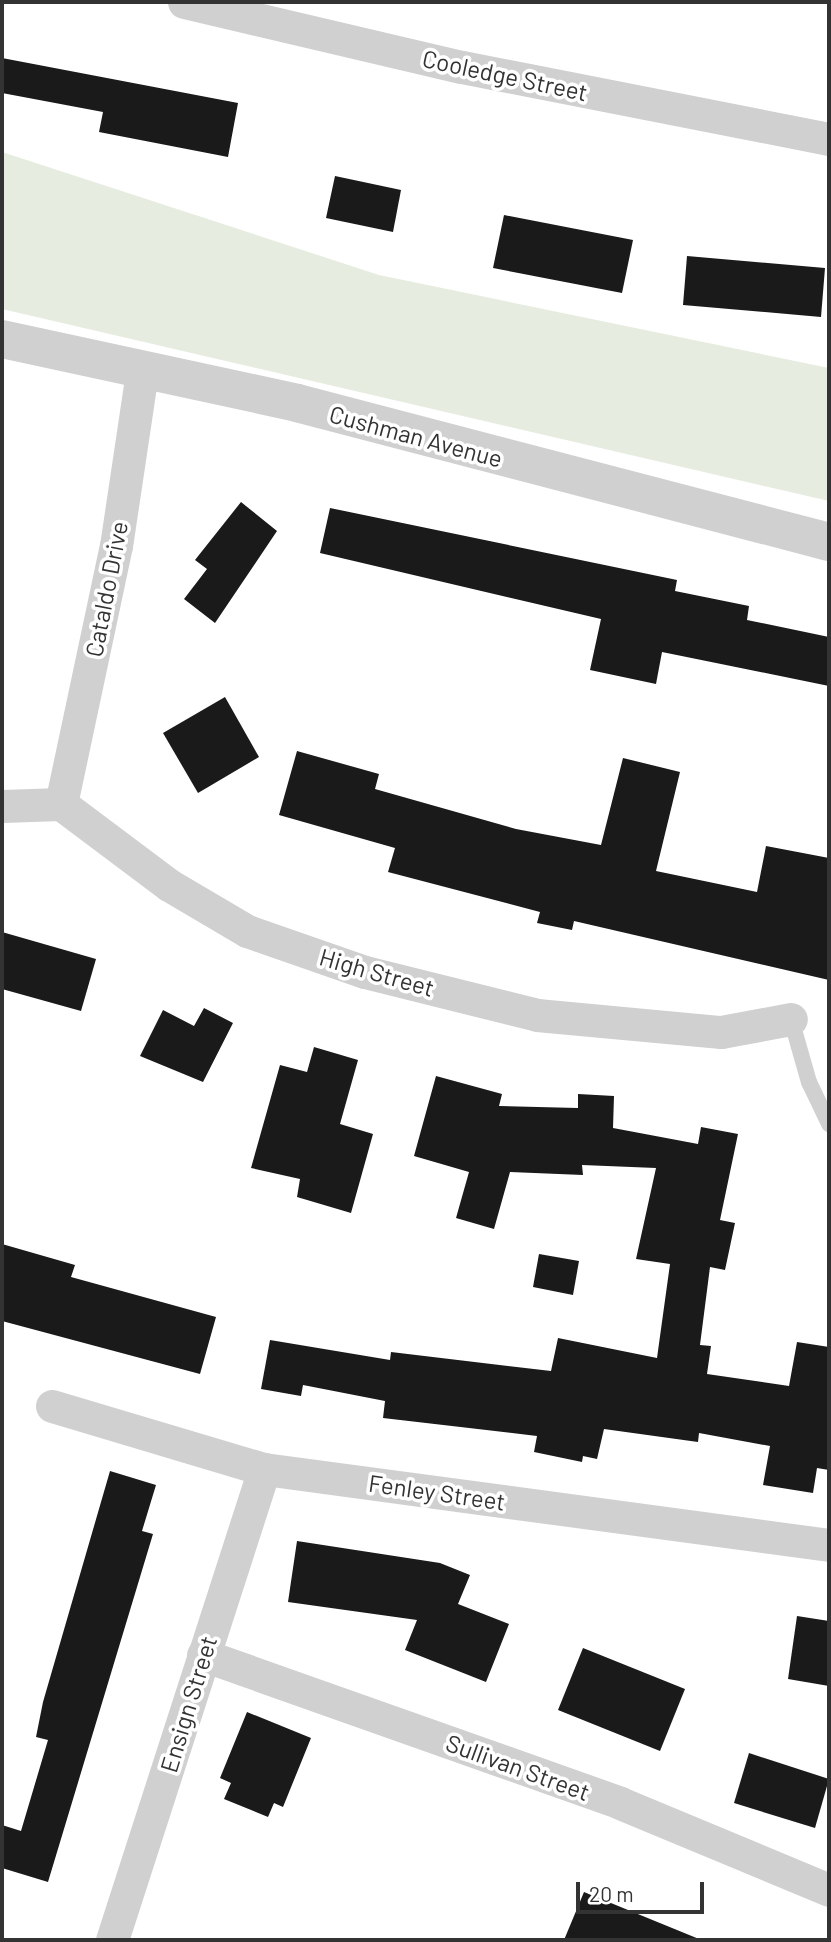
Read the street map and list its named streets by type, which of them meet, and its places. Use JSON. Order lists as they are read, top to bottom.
{
  "streets": {
    "street": [
      "Cooledge Street",
      "Cushman Avenue",
      "Cataldo Drive",
      "High Street",
      "Fenley Street",
      "Ensign Street",
      "Sullivan Street"
    ]
  },
  "crossings": [
    ["Cushman Avenue", "Cataldo Drive"],
    ["Cataldo Drive", "High Street"],
    ["Fenley Street", "Ensign Street"],
    ["Ensign Street", "Sullivan Street"]
  ],
  "scale_bar": "20 m"
}
